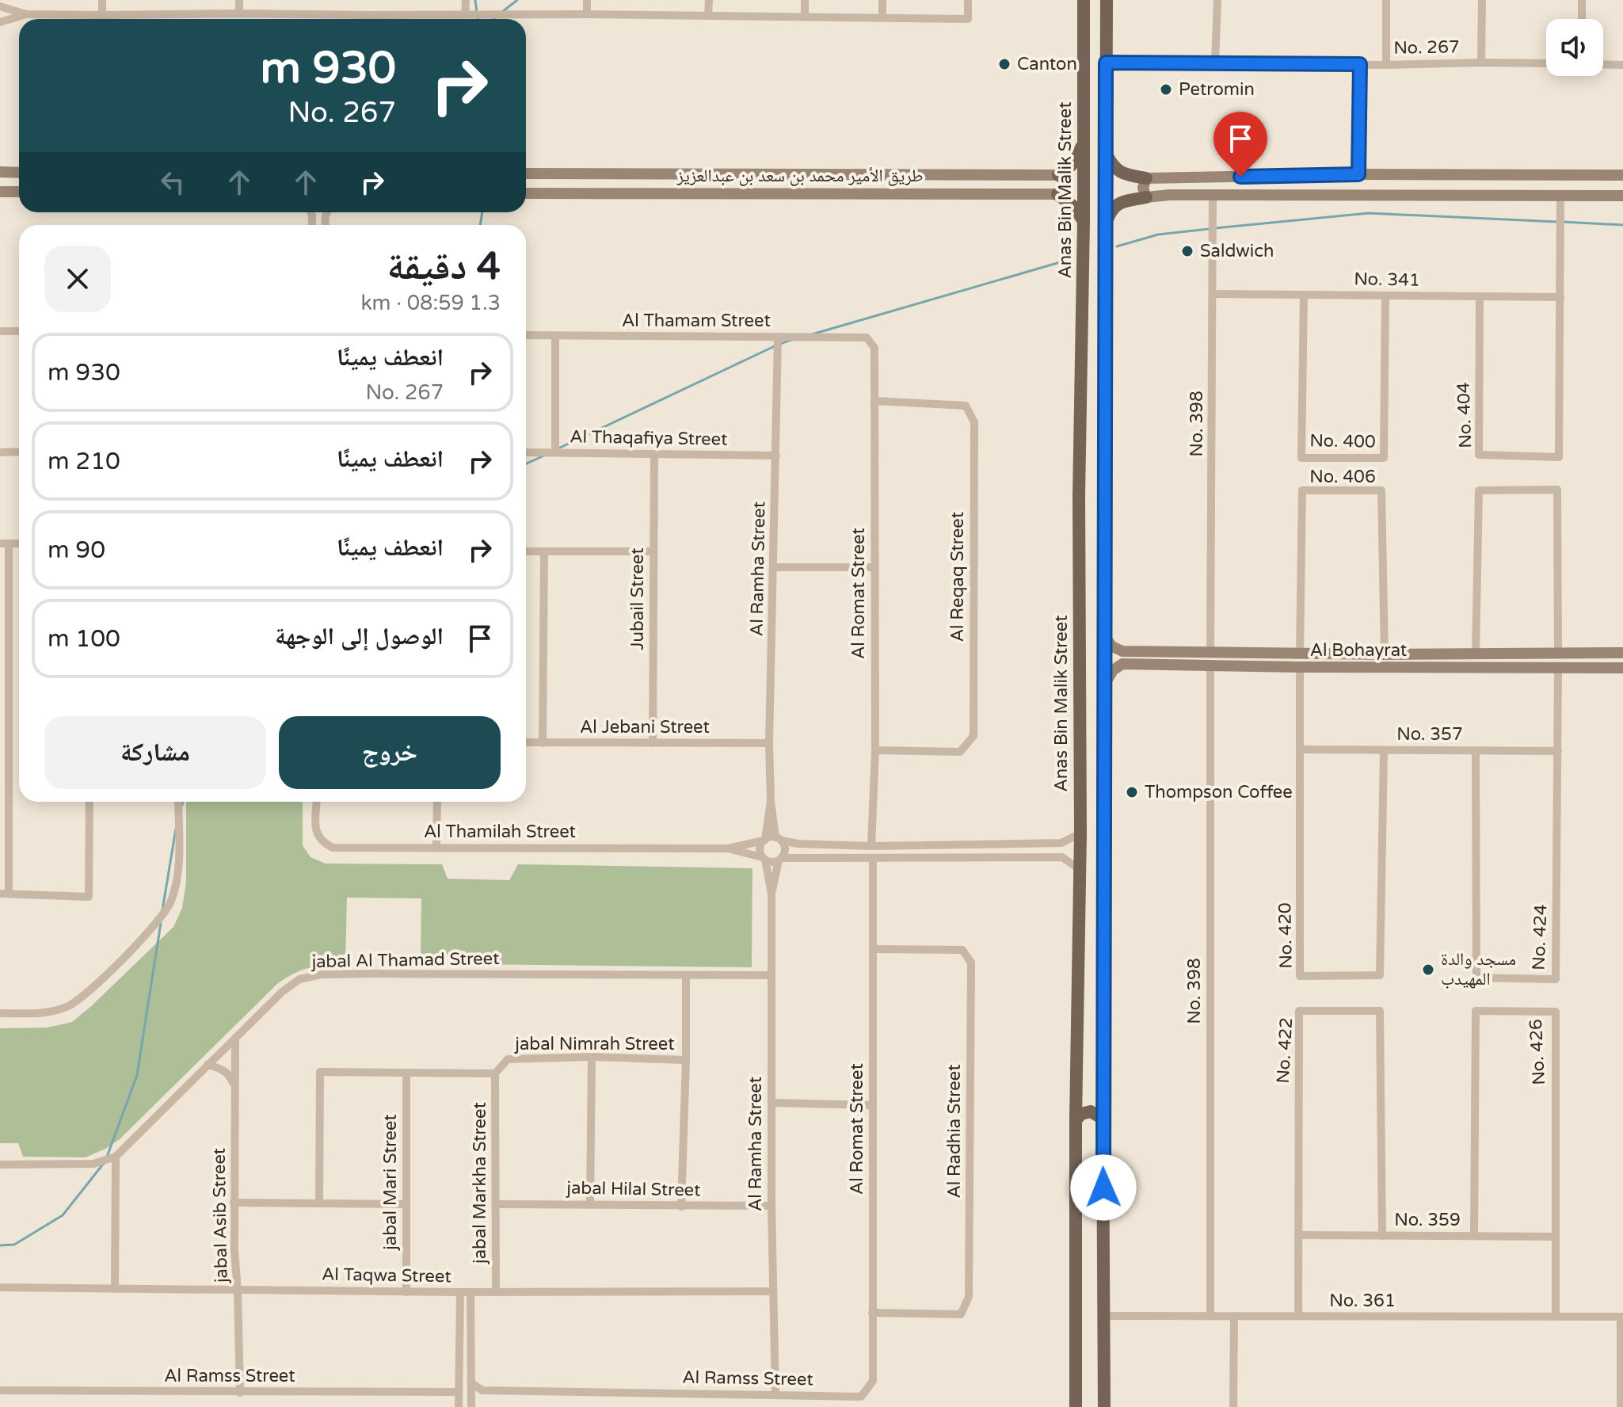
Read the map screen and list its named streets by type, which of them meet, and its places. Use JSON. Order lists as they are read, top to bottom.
{
  "streets": {
    "main road": ["طريق الأمير محمد بن سعد بن عبدالعزيز", "Anas Bin Malik Street", "Al Bohayrat"],
    "street": [
      "No. 267",
      "No. 341",
      "Al Thamam Street",
      "No. 404",
      "No. 398",
      "Al Thaqafiya Street",
      "No. 400",
      "No. 406",
      "Al Ramha Street",
      "Al Reqaq Street",
      "Al Romat Street",
      "Jubail Street",
      "Al Jebani Street",
      "No. 357",
      "Al Thamilah Street",
      "No. 420",
      "No. 424",
      "jabal Al Thamad Street",
      "jabal Nimrah Street",
      "No. 422",
      "No. 426",
      "Al Radhia Street",
      "jabal Mari Street",
      "jabal Markha Street",
      "jabal Hilal Street",
      "jabal Asib Street",
      "No. 359",
      "Al Taqwa Street",
      "No. 361",
      "Al Ramss Street"
    ]
  },
  "crossings": [
    ["No. 341", "No. 404"],
    ["No. 341", "No. 398"],
    ["No. 341", "No. 400"],
    ["Al Thamam Street", "Al Ramha Street"],
    ["Al Thamam Street", "Al Romat Street"],
    ["No. 398", "Al Bohayrat"],
    ["No. 398", "No. 361"],
    ["Al Thaqafiya Street", "Al Ramha Street"],
    ["Al Thaqafiya Street", "Jubail Street"],
    ["No. 406", "Al Bohayrat"],
    ["Al Ramha Street", "Al Jebani Street"],
    ["Al Ramha Street", "jabal Al Thamad Street"],
    ["Al Ramha Street", "jabal Hilal Street"],
    ["Al Ramha Street", "Al Taqwa Street"],
    ["Al Ramha Street", "Al Ramss Street"],
    ["Al Reqaq Street", "Al Romat Street"],
    ["Al Romat Street", "Al Radhia Street"],
    ["Al Romat Street", "Al Ramss Street"],
    ["Jubail Street", "Al Jebani Street"],
    ["Al Bohayrat", "No. 420"],
    ["Al Bohayrat", "No. 424"],
    ["No. 357", "No. 420"],
    ["No. 357", "No. 424"],
    ["jabal Al Thamad Street", "jabal Asib Street"],
    ["jabal Nimrah Street", "jabal Markha Street"],
    ["No. 422", "No. 359"],
    ["No. 422", "No. 361"],
    ["No. 426", "No. 359"],
    ["No. 426", "No. 361"],
    ["jabal Mari Street", "Al Taqwa Street"],
    ["jabal Markha Street", "jabal Hilal Street"],
    ["jabal Markha Street", "Al Taqwa Street"],
    ["jabal Asib Street", "Al Taqwa Street"],
    ["jabal Asib Street", "Al Ramss Street"]
  ],
  "places": [
    "Canton",
    "Petromin",
    "Saldwich",
    "Thompson Coffee",
    "مسجد والدة المهيدب"
  ],
  "page": {
    "turn": ["930 m", "No. 267"],
    "heading": ["4 دقيقة", "1.3 km · 08:59"],
    "list": [
      {
        "name": "انعطف يمينًا",
        "note": "No. 267",
        "value": "930 m"
      },
      {
        "name": "انعطف يمينًا",
        "value": "210 m"
      },
      {
        "name": "انعطف يمينًا",
        "value": "90 m"
      },
      {
        "name": "الوصول إلى الوجهة",
        "value": "100 m"
      }
    ],
    "buttons": ["خروج", "مشاركة"]
  }
}
